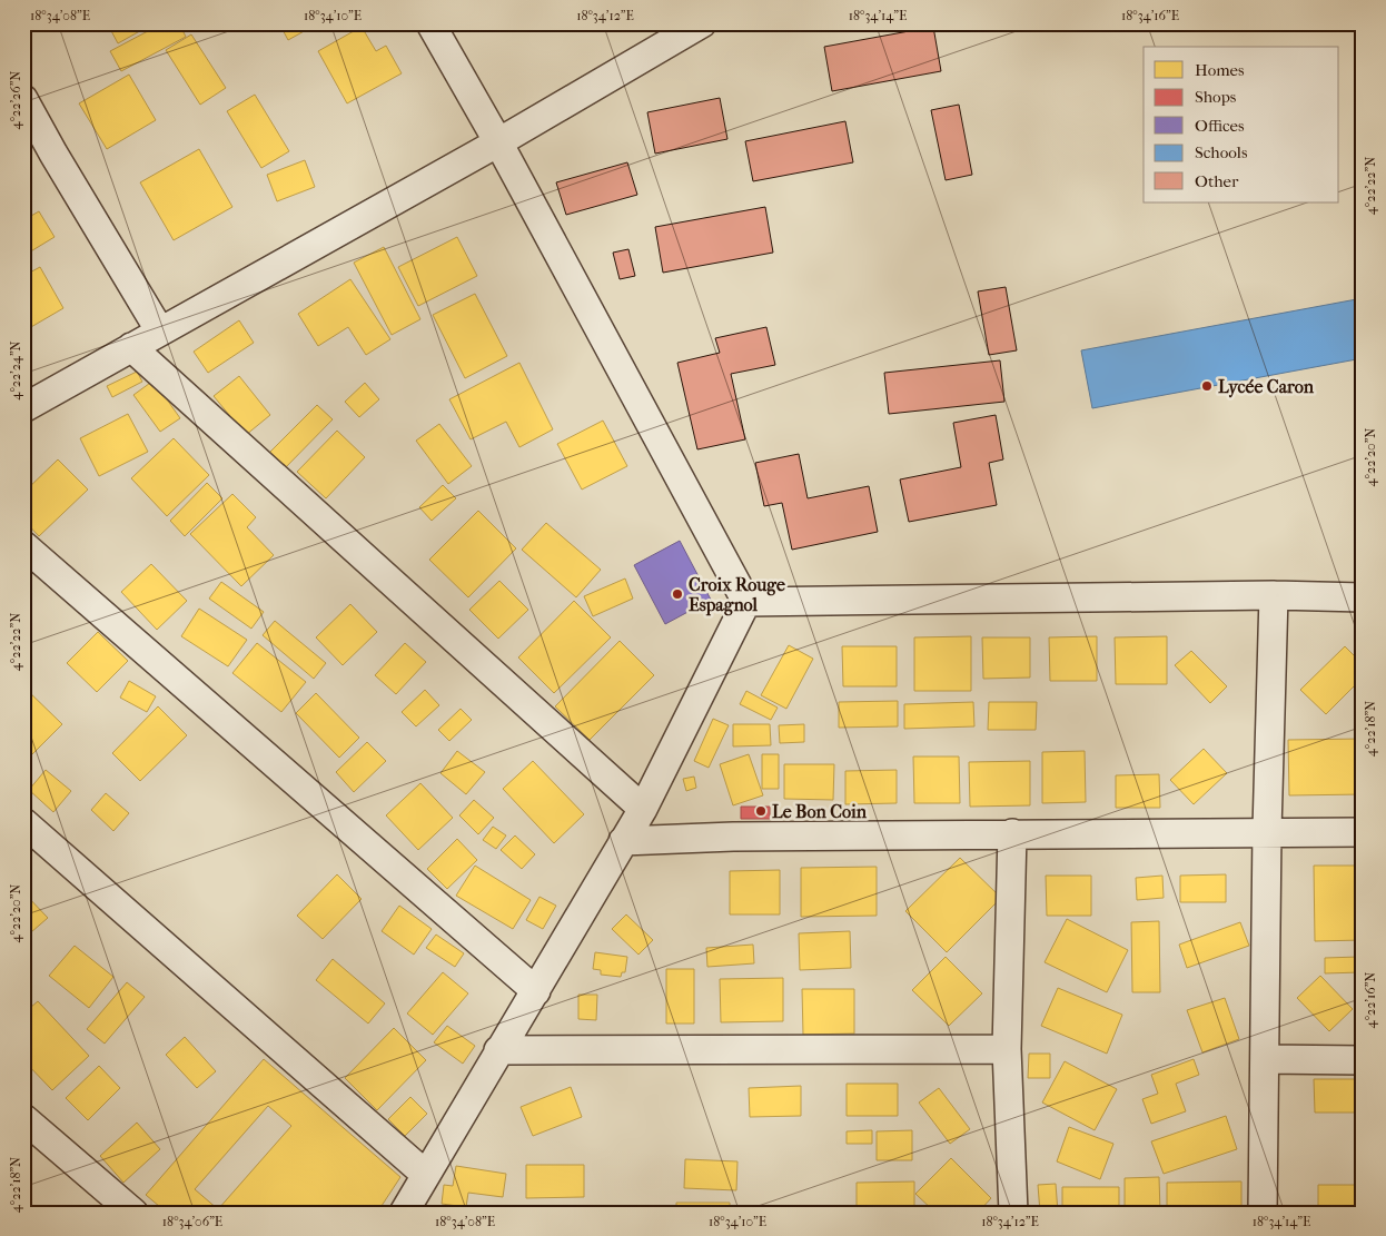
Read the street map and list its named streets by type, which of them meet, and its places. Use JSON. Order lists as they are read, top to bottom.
{
  "places": ["Lycée Caron", "Croix Rouge Espagnol", "Le Bon Coin"],
  "legend": [
    "Homes",
    "Shops",
    "Offices",
    "Schools",
    "Other"
  ],
  "coordinates": [
    "18°34'08\"E",
    "18°34'10\"E",
    "18°34'12\"E",
    "18°34'14\"E",
    "18°34'16\"E",
    "4°22'26\"N",
    "4°22'22\"N",
    "4°22'24\"N",
    "4°22'20\"N",
    "4°22'18\"N",
    "4°22'16\"N",
    "18°34'06\"E"
  ]
}
